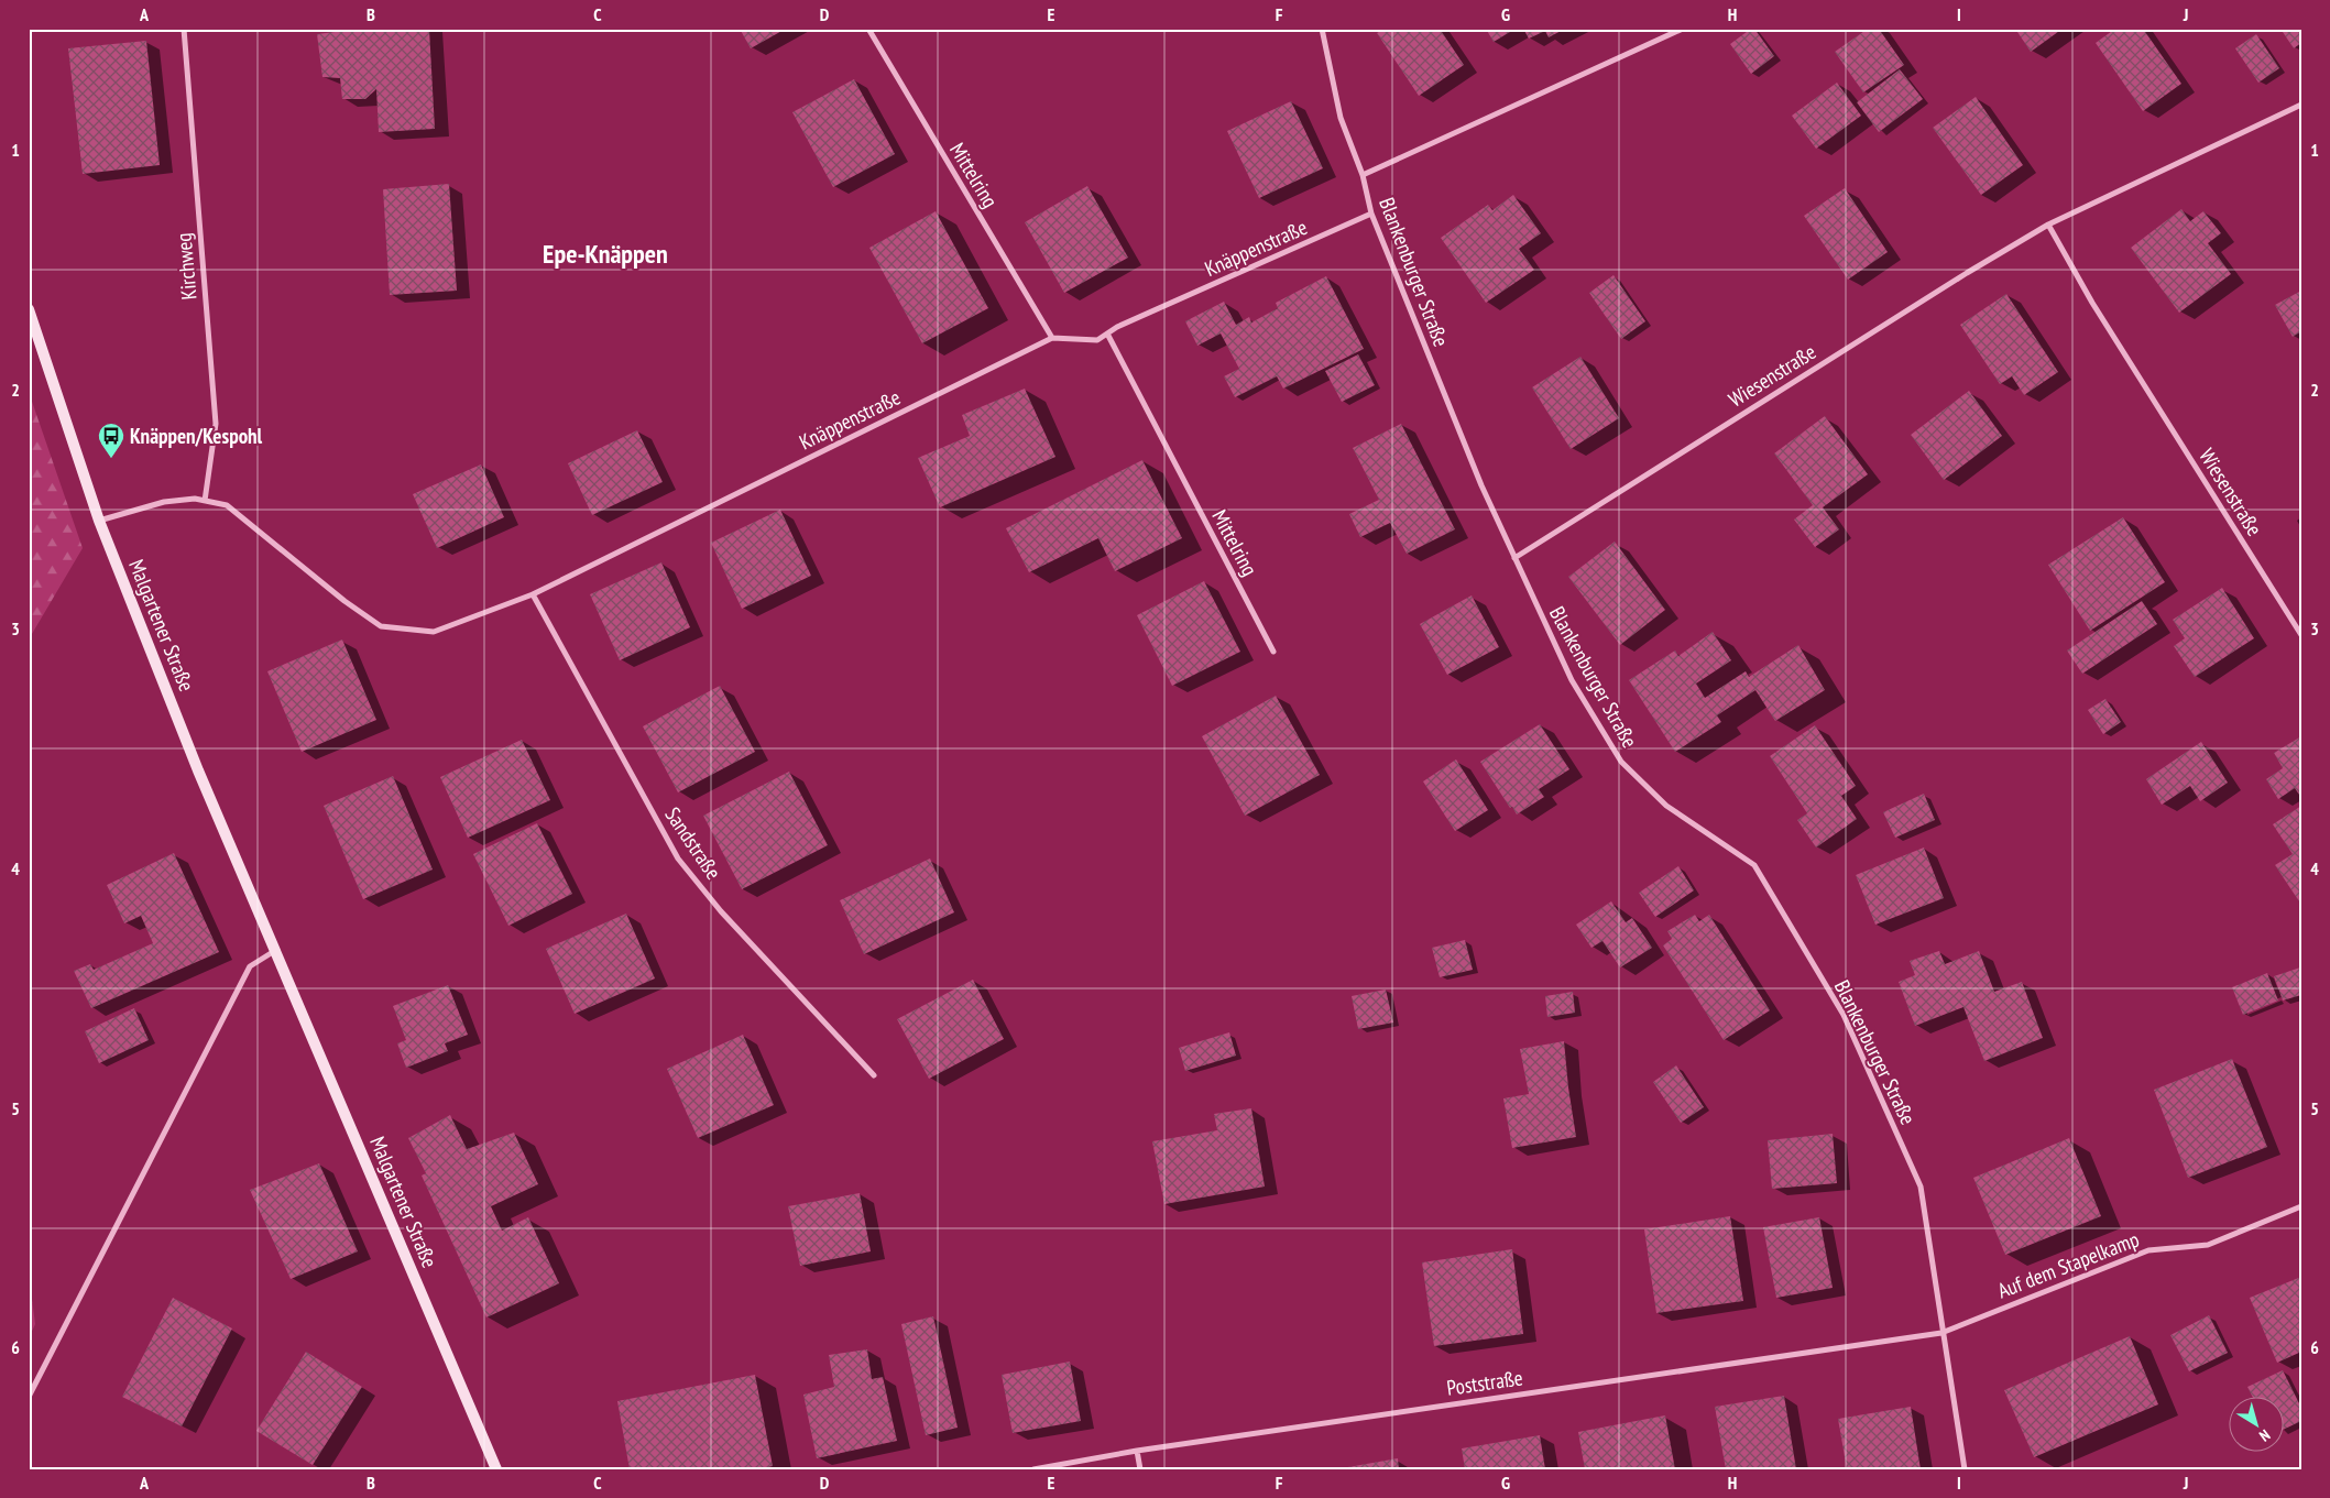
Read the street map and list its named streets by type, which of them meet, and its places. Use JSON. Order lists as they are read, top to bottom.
{
  "streets": {
    "street": [
      "Mittelring",
      "Knäppenstraße",
      "Kirchweg",
      "Blankenburger Straße",
      "Wiesenstraße",
      "Malgartener Straße",
      "Sandstraße",
      "Auf dem Stapelkamp",
      "Poststraße"
    ]
  },
  "crossings": [
    ["Mittelring", "Knäppenstraße"],
    ["Knäppenstraße", "Kirchweg"],
    ["Knäppenstraße", "Blankenburger Straße"],
    ["Knäppenstraße", "Sandstraße"],
    ["Blankenburger Straße", "Wiesenstraße"],
    ["Blankenburger Straße", "Auf dem Stapelkamp"],
    ["Blankenburger Straße", "Poststraße"],
    ["Auf dem Stapelkamp", "Poststraße"]
  ],
  "districts": ["Epe-Knäppen"],
  "places": {
    "bus stop": ["Knäppen/Kespohl"]
  },
  "north": "bottom right",
  "grid": {
    "columns": [
      "A",
      "B",
      "C",
      "D",
      "E",
      "F",
      "G",
      "H",
      "I",
      "J"
    ],
    "rows": [
      "1",
      "2",
      "3",
      "4",
      "5",
      "6"
    ]
  }
}
